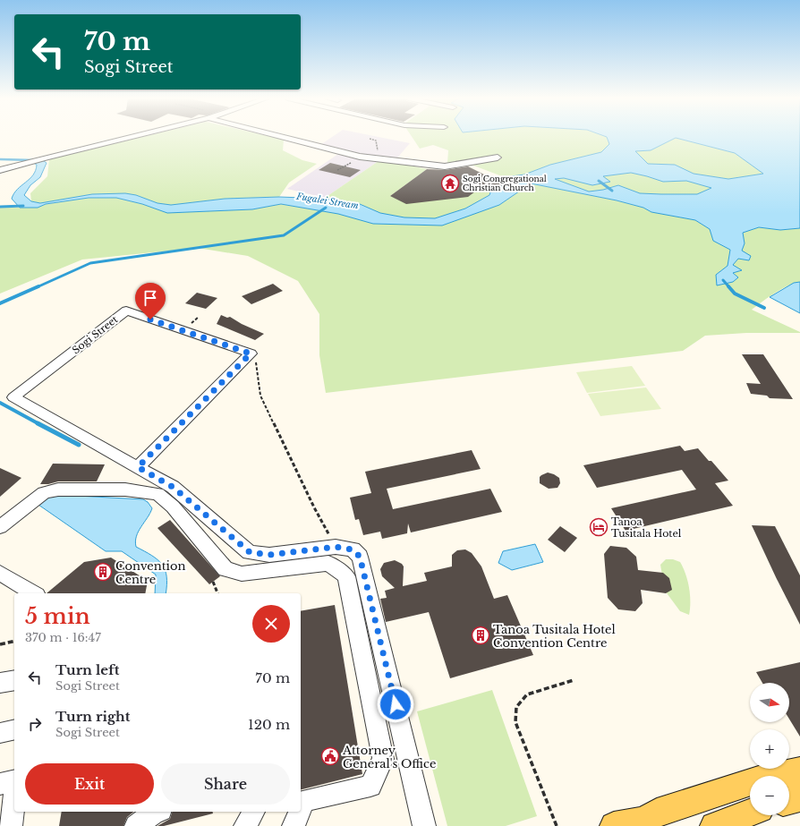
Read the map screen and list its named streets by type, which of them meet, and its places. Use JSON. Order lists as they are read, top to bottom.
{
  "streets": {
    "street": ["Sogi Street"]
  },
  "water": ["Fugalei Stream"],
  "places": {
    "temple": ["Sogi Congregational Christian Church"],
    "hotel": ["Tanoa Tusitala Hotel"],
    "building": ["Convention Centre", "Tanoa Tusitala Hotel Convention Centre"],
    "public building": ["Attorney General's Office"]
  },
  "north": "right",
  "page": {
    "turn": ["70 m", "Sogi Street"],
    "heading": ["5 min", "370 m · 16:47"],
    "list": [
      {
        "name": "Turn left",
        "note": "Sogi Street",
        "value": "70 m"
      },
      {
        "name": "Turn right",
        "note": "Sogi Street",
        "value": "120 m"
      }
    ],
    "map_buttons": ["+", "−"],
    "buttons": ["Exit", "Share"]
  }
}
